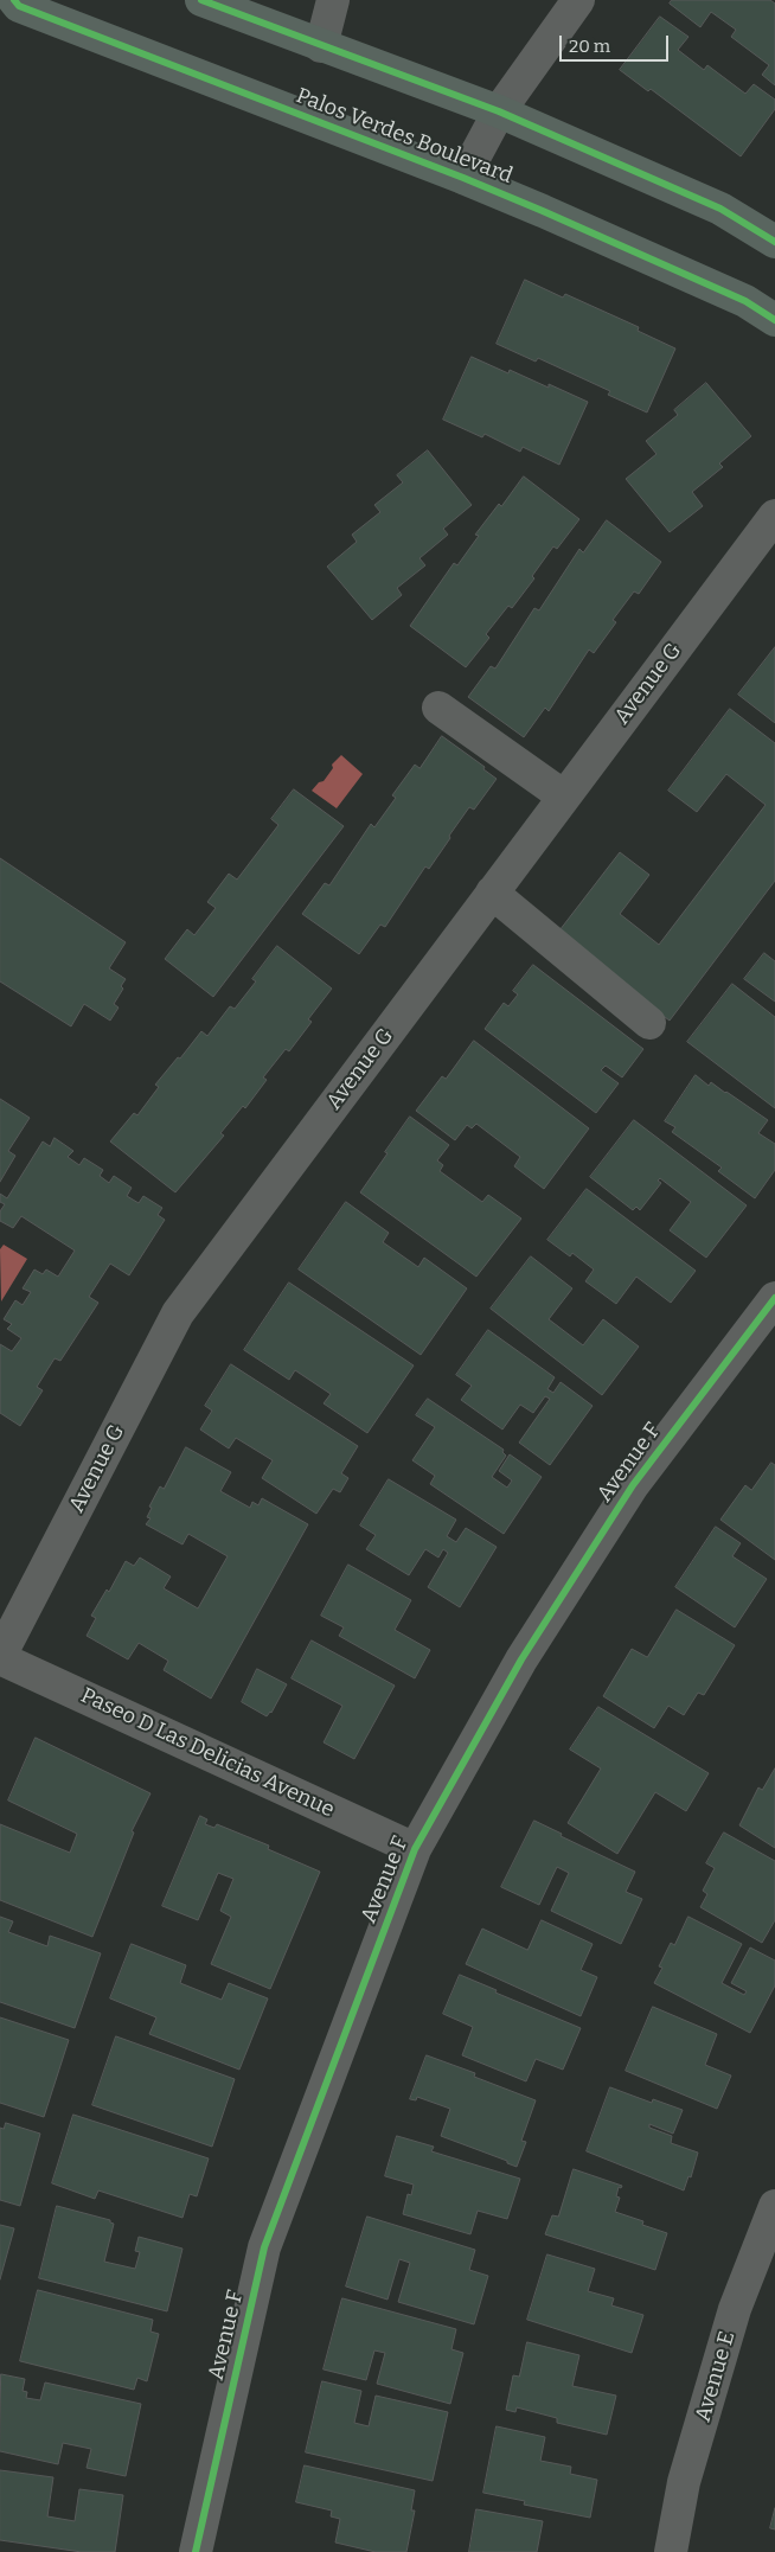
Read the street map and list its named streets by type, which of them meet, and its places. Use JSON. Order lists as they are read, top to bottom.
{
  "streets": {
    "main road": ["Palos Verdes Boulevard"],
    "street": [
      "Avenue G",
      "Avenue F",
      "Paseo D Las Delicias Avenue",
      "Avenue E"
    ]
  },
  "crossings": [
    ["Avenue G", "Paseo D Las Delicias Avenue"],
    ["Avenue F", "Paseo D Las Delicias Avenue"]
  ],
  "scale_bar": "20 m"
}
